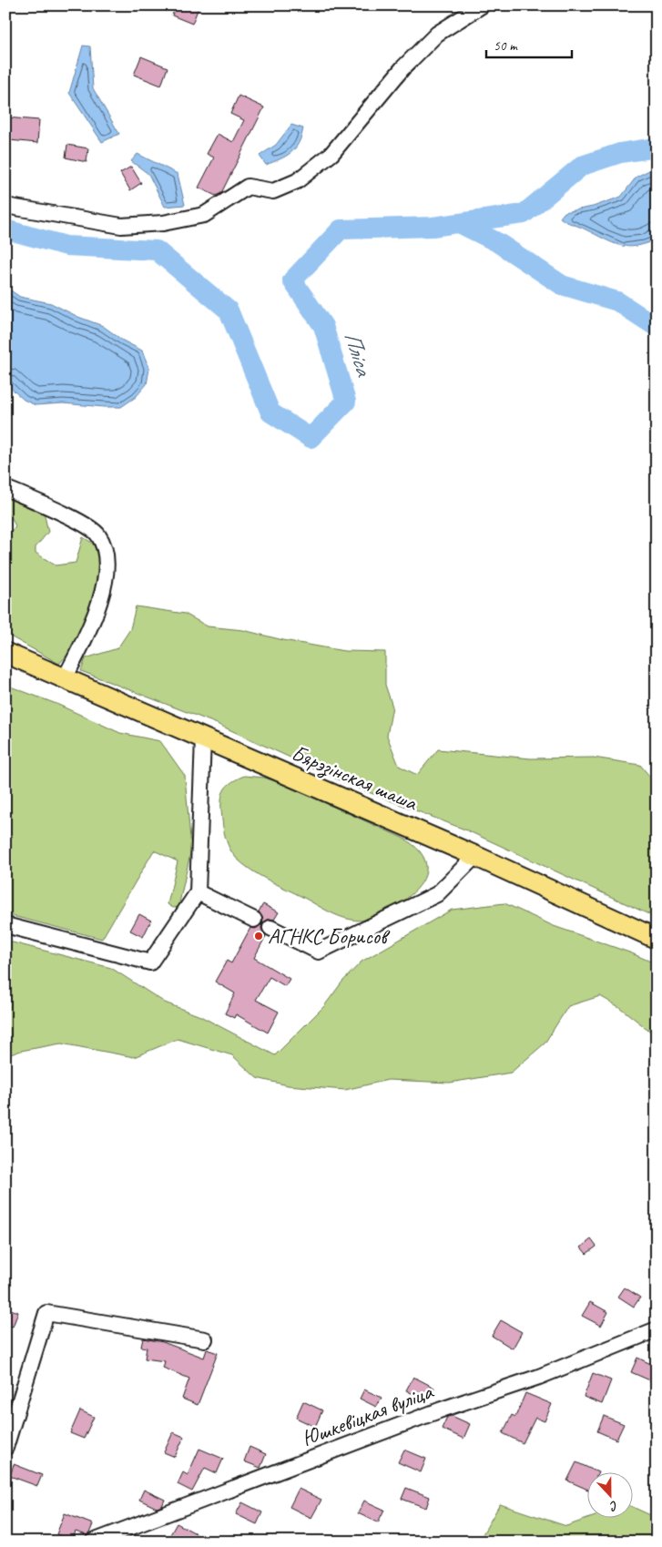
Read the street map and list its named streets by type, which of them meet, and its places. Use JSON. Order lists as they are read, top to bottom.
{
  "streets": {
    "main road": ["Бярэзінская шаша"],
    "street": ["Юшкевіцкая вуліца"]
  },
  "water": ["Пліса"],
  "places": ["АГНКС Борисов"],
  "scale_bar": "50 m",
  "north": "bottom"
}
